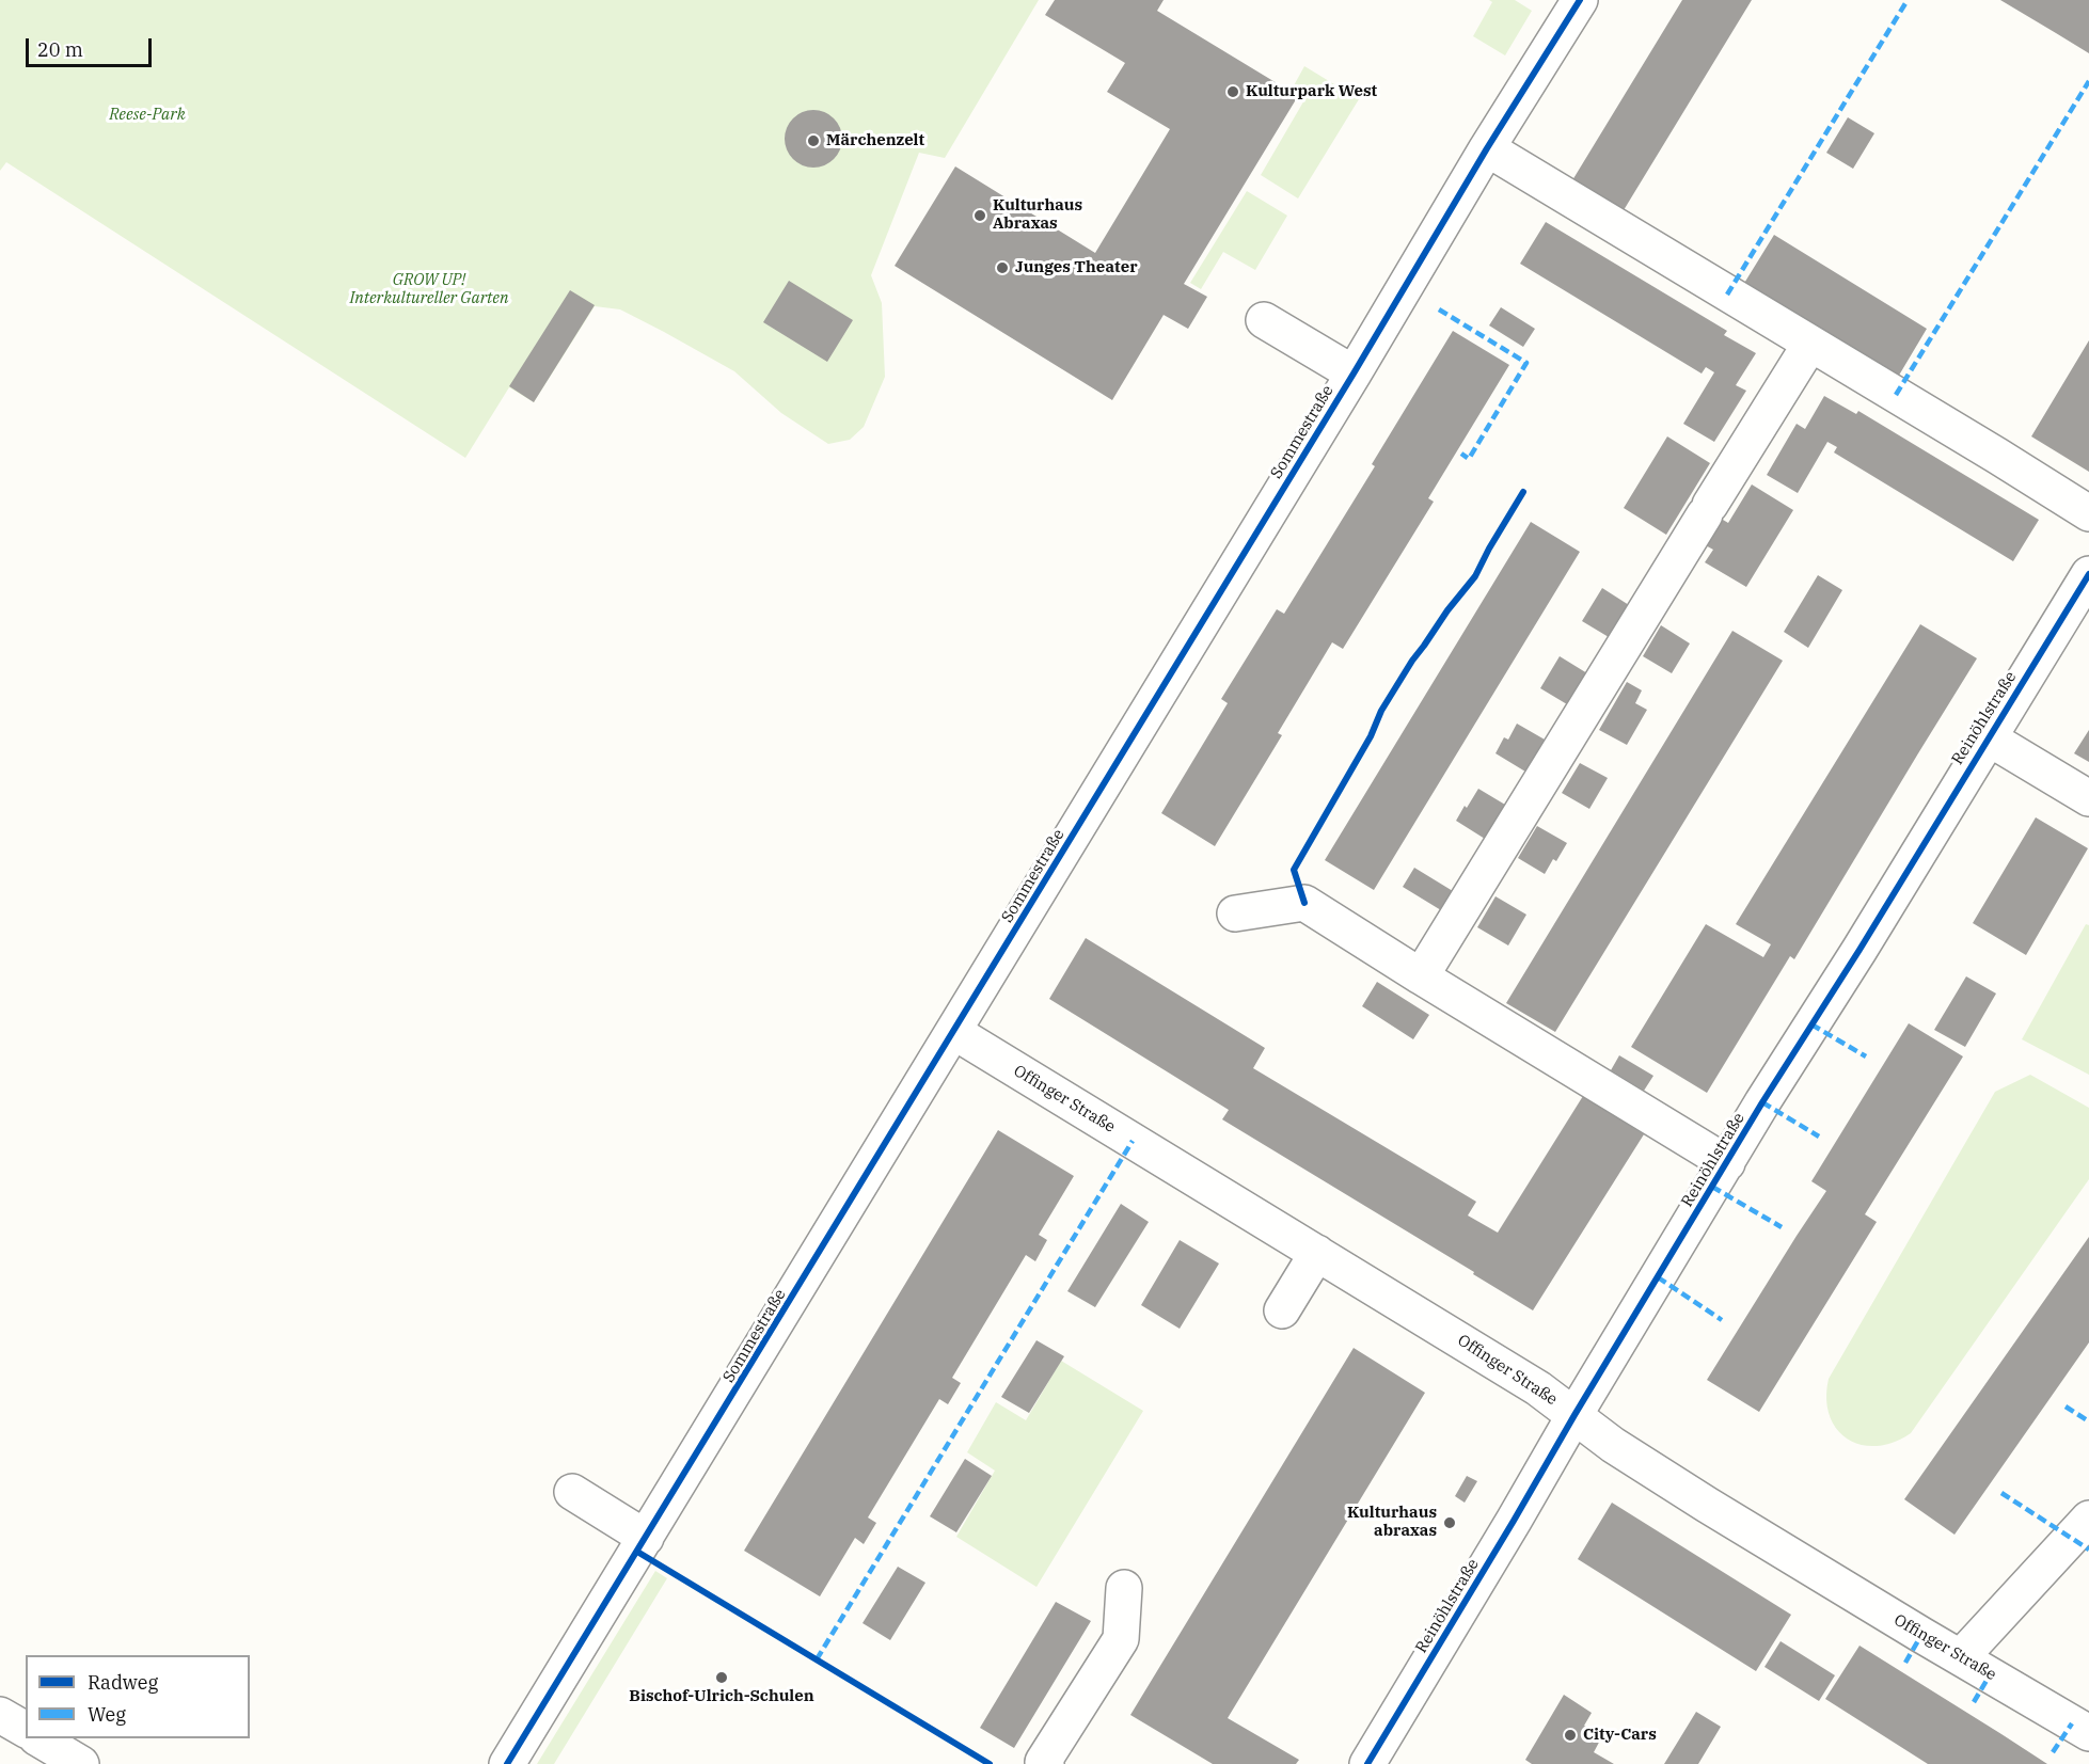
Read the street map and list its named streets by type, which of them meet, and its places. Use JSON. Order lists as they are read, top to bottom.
{
  "streets": {
    "street": ["Sommestraße", "Reinöhlstraße", "Offinger Straße"]
  },
  "crossings": [
    ["Sommestraße", "Offinger Straße"],
    ["Reinöhlstraße", "Offinger Straße"]
  ],
  "parks": ["Reese-Park", "GROW UP! Interkultureller Garten"],
  "places": [
    "Kulturpark West",
    "Märchenzelt",
    "Kulturhaus Abraxas",
    "Junges Theater",
    "Kulturhaus abraxas",
    "Bischof-Ulrich-Schulen",
    "City-Cars"
  ],
  "legend": ["Radweg", "Weg"],
  "scale_bar": "20 m"
}
